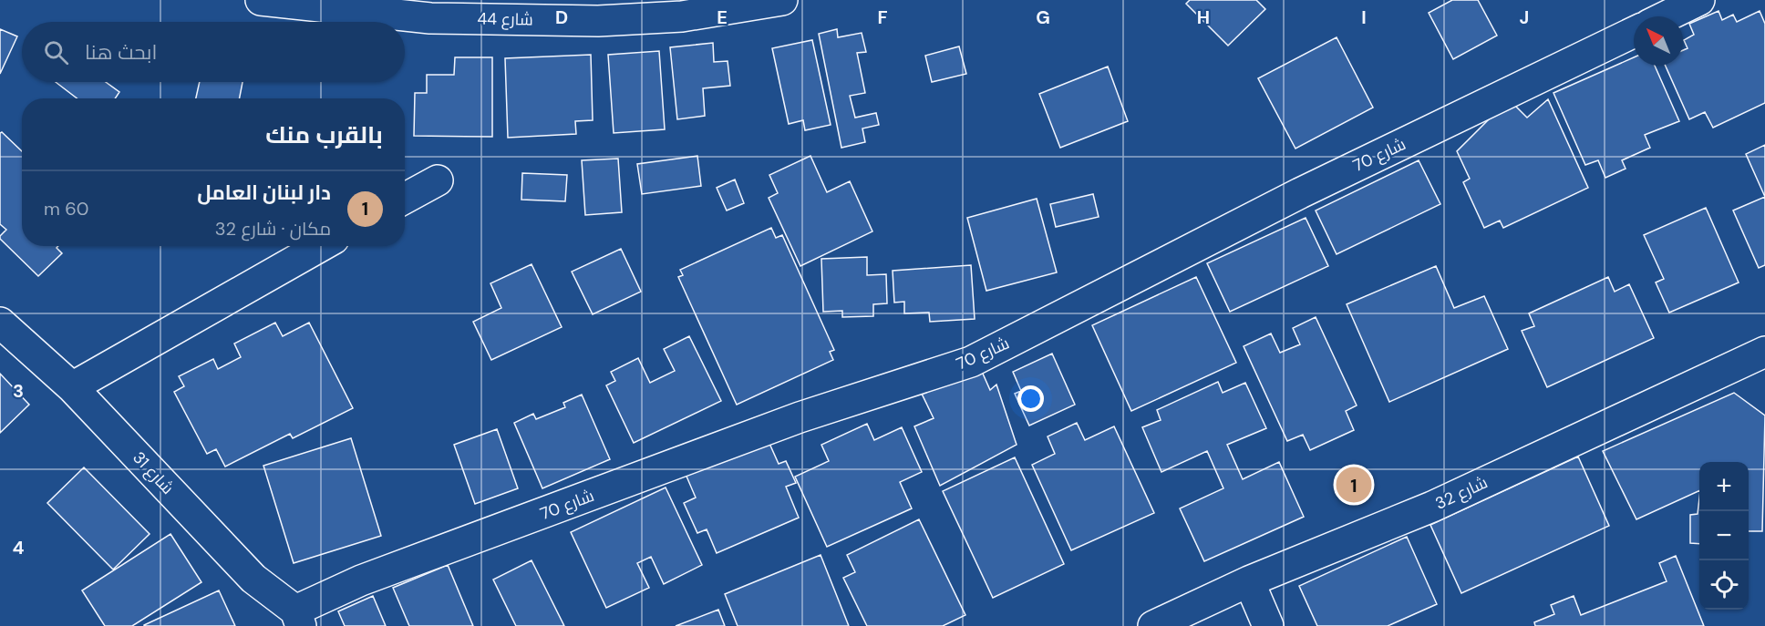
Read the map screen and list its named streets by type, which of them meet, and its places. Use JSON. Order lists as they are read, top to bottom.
{
  "streets": {
    "street": [
      "شارع 44",
      "شارع 70",
      "شارع 31",
      "شارع 32"
    ]
  },
  "crossings": [
    ["شارع 70", "شارع 31"]
  ],
  "north": "top left",
  "page": {
    "search": "ابحث هنا",
    "heading": "بالقرب منك",
    "list": [
      {
        "mark": "1",
        "name": "دار لبنان العامل",
        "note": "مكان · شارع 32",
        "value": "60 m"
      }
    ],
    "map_buttons": ["+", "−"],
    "pins": "1"
  },
  "grid": {
    "columns": [
      "D",
      "E",
      "F",
      "G",
      "H",
      "I",
      "J"
    ],
    "rows": ["3", "4"]
  }
}
